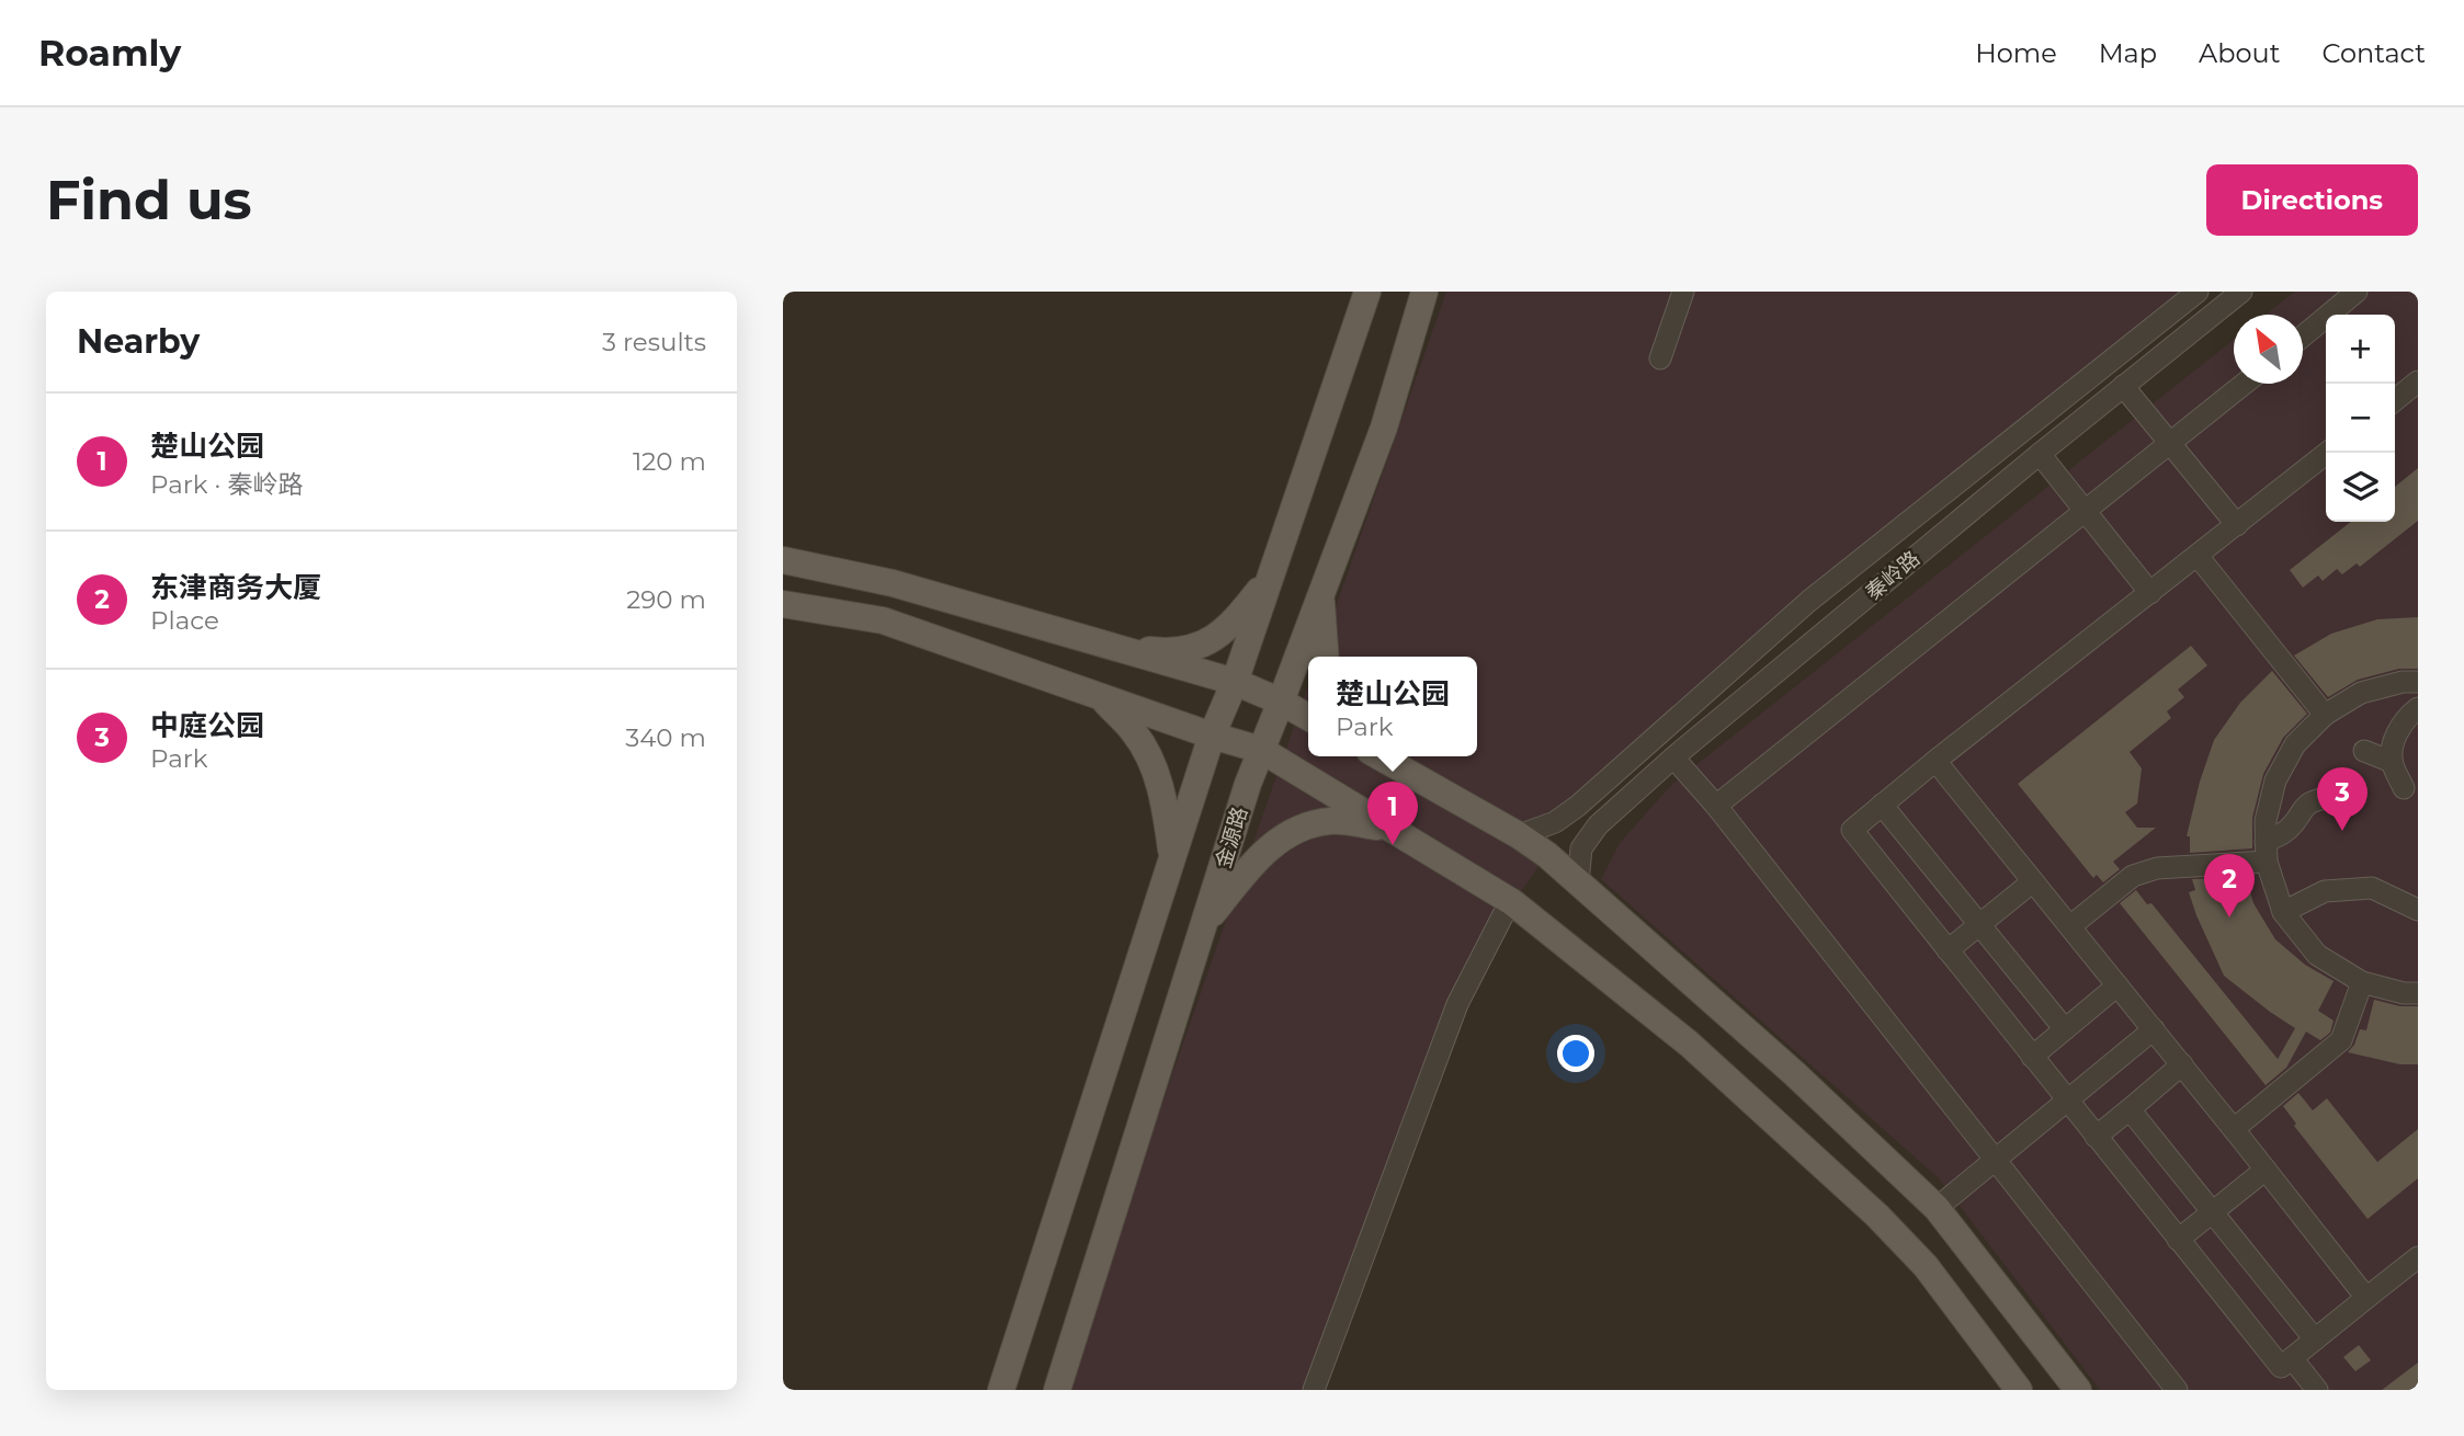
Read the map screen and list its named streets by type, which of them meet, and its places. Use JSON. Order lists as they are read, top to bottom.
{
  "streets": {
    "main road": ["金源路"],
    "street": ["秦岭路"]
  },
  "north": "top left",
  "page": {
    "header": "Roamly",
    "nav": [
      "Home",
      "Map",
      "About",
      "Contact"
    ],
    "buttons": "Directions",
    "title": "Find us",
    "heading": ["Nearby", "3 results"],
    "map_buttons": ["+", "−"],
    "list": [
      {
        "mark": "1",
        "name": "楚山公园",
        "note": "Park · 秦岭路",
        "value": "120 m"
      },
      {
        "mark": "2",
        "name": "东津商务大厦",
        "note": "Place",
        "value": "290 m"
      },
      {
        "mark": "3",
        "name": "中庭公园",
        "note": "Park",
        "value": "340 m"
      }
    ],
    "popup": ["楚山公园", "Park"],
    "pins": ["3", "1", "2"]
  }
}
